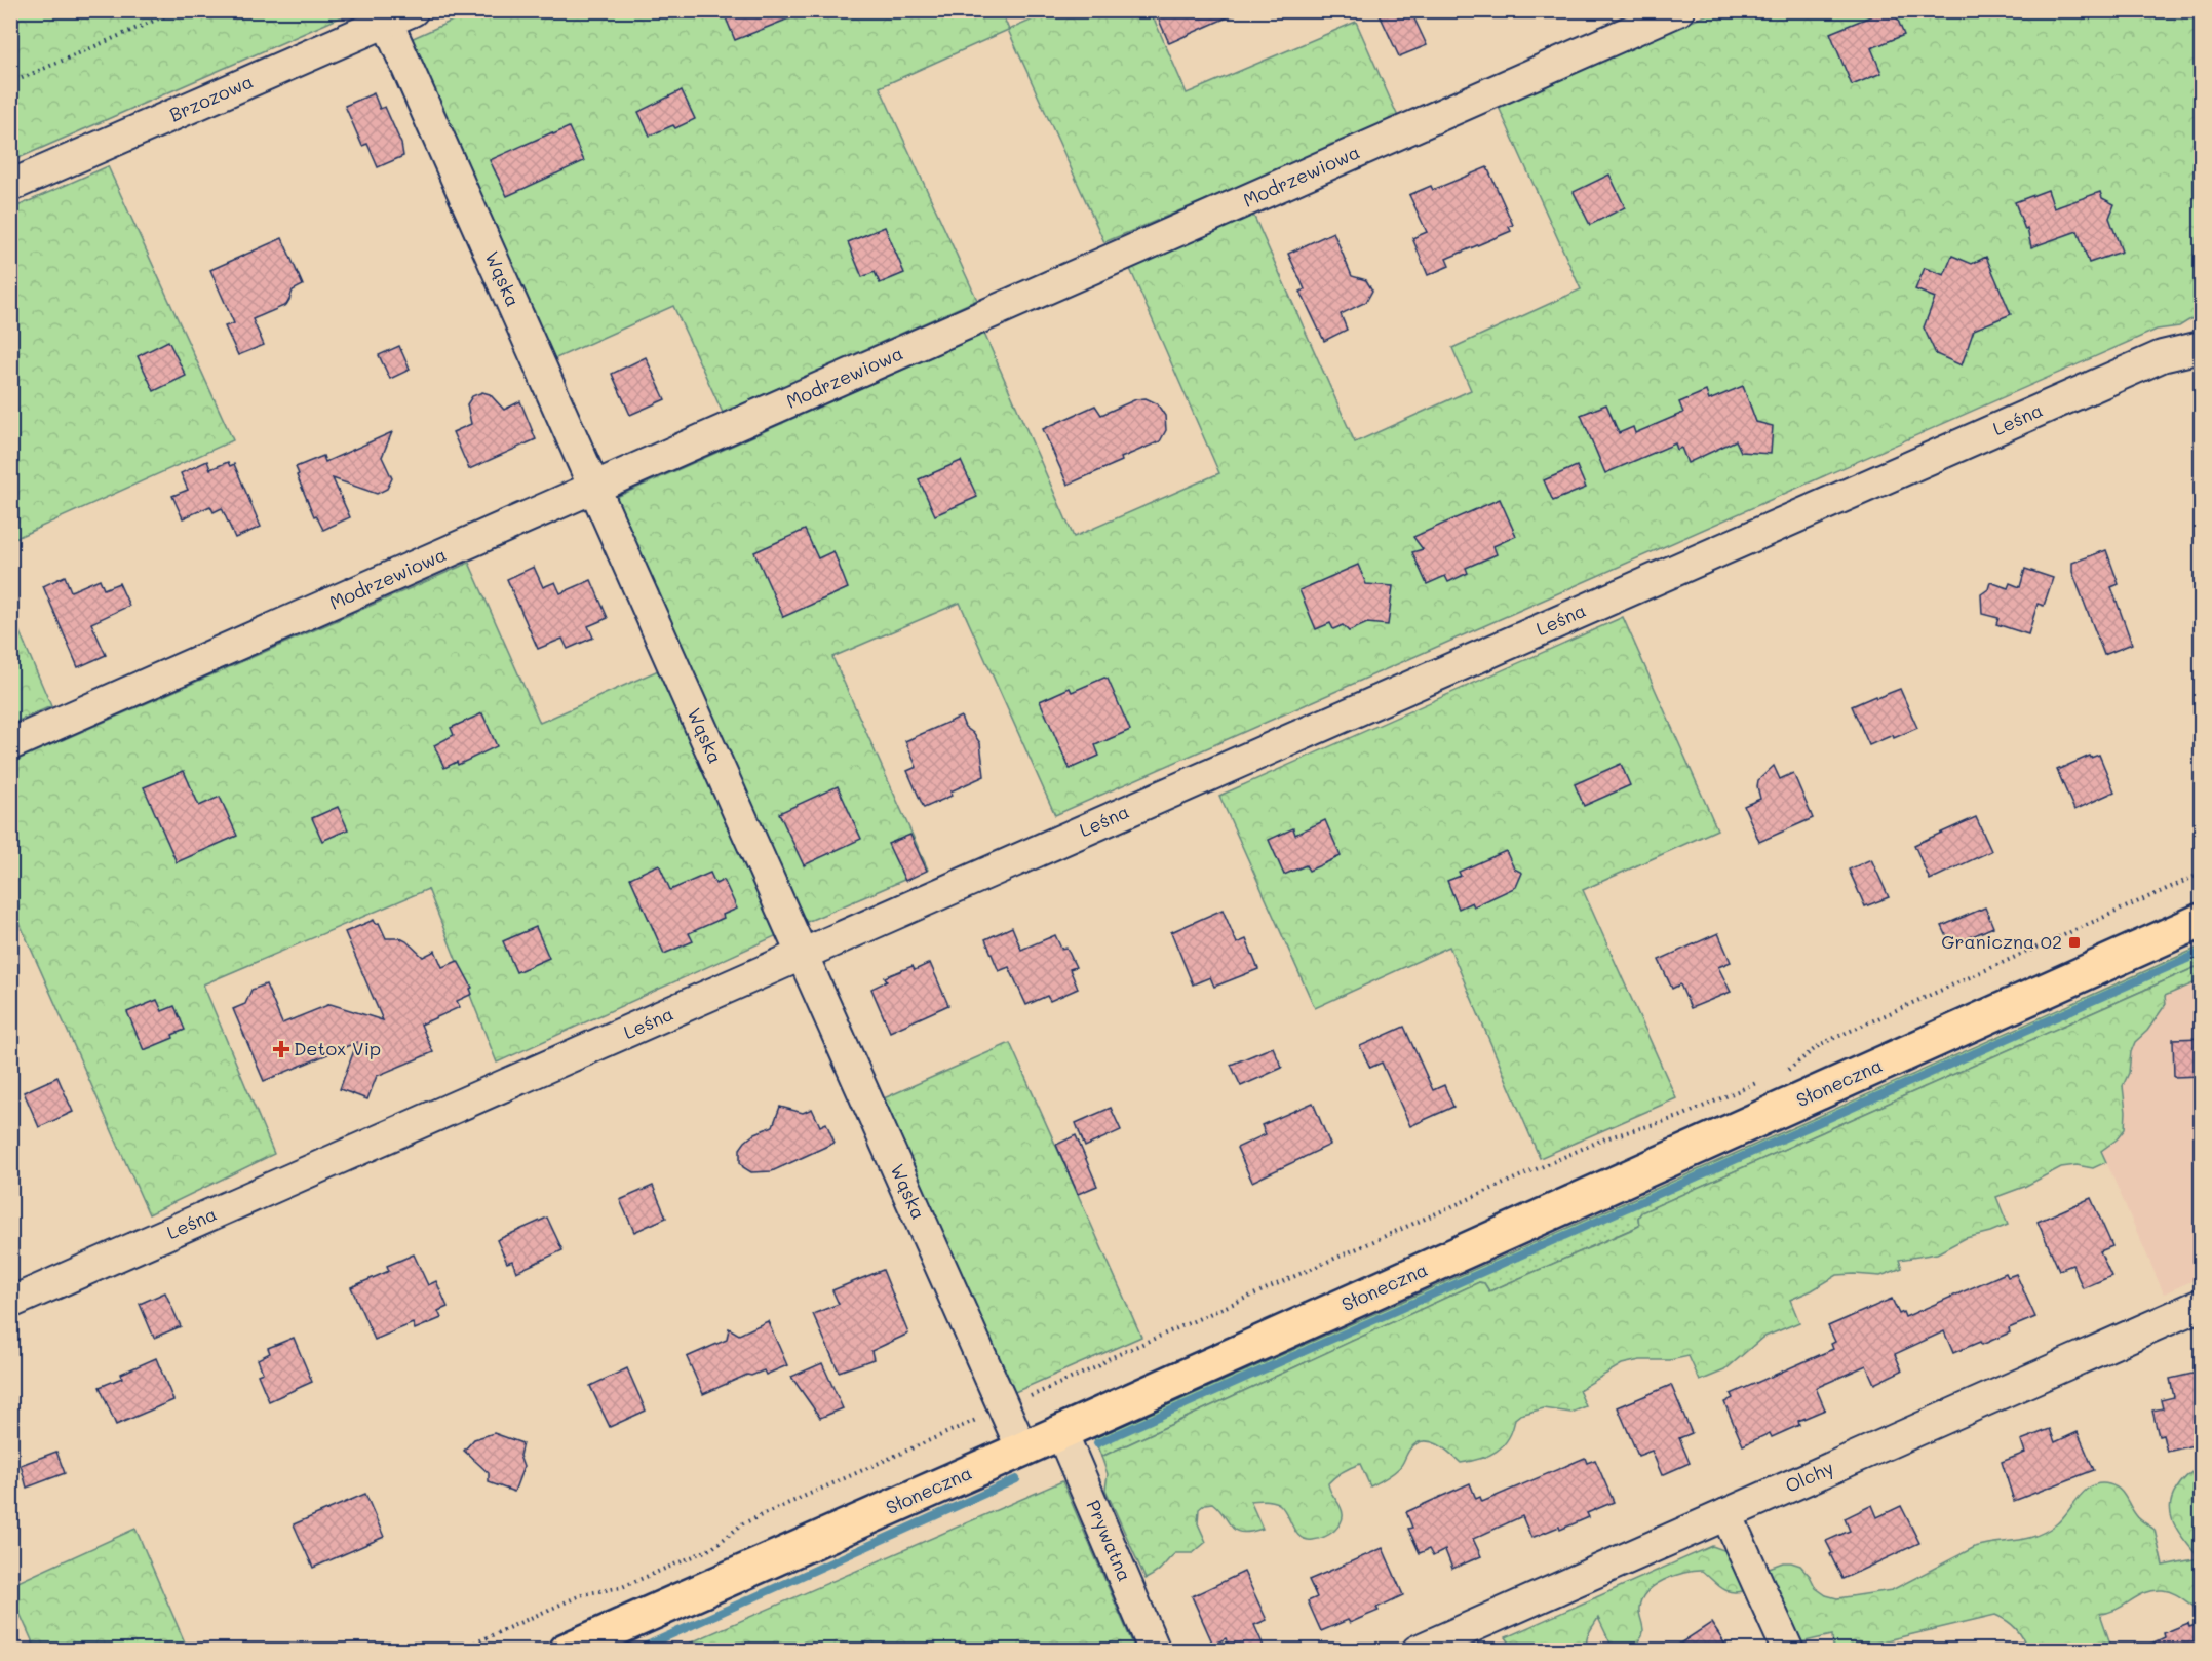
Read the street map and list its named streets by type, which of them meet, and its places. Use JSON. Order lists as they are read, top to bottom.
{
  "streets": {
    "main road": ["Słoneczna"],
    "street": [
      "Brzozowa",
      "Modrzewiowa",
      "Wąska",
      "Leśna",
      "Olchy",
      "Prywatna"
    ]
  },
  "crossings": [
    ["Brzozowa", "Wąska"],
    ["Modrzewiowa", "Wąska"],
    ["Wąska", "Leśna"],
    ["Wąska", "Słoneczna"],
    ["Słoneczna", "Prywatna"]
  ],
  "places": {
    "transit": ["Graniczna 02"],
    "health": ["Detox Vip"]
  }
}
